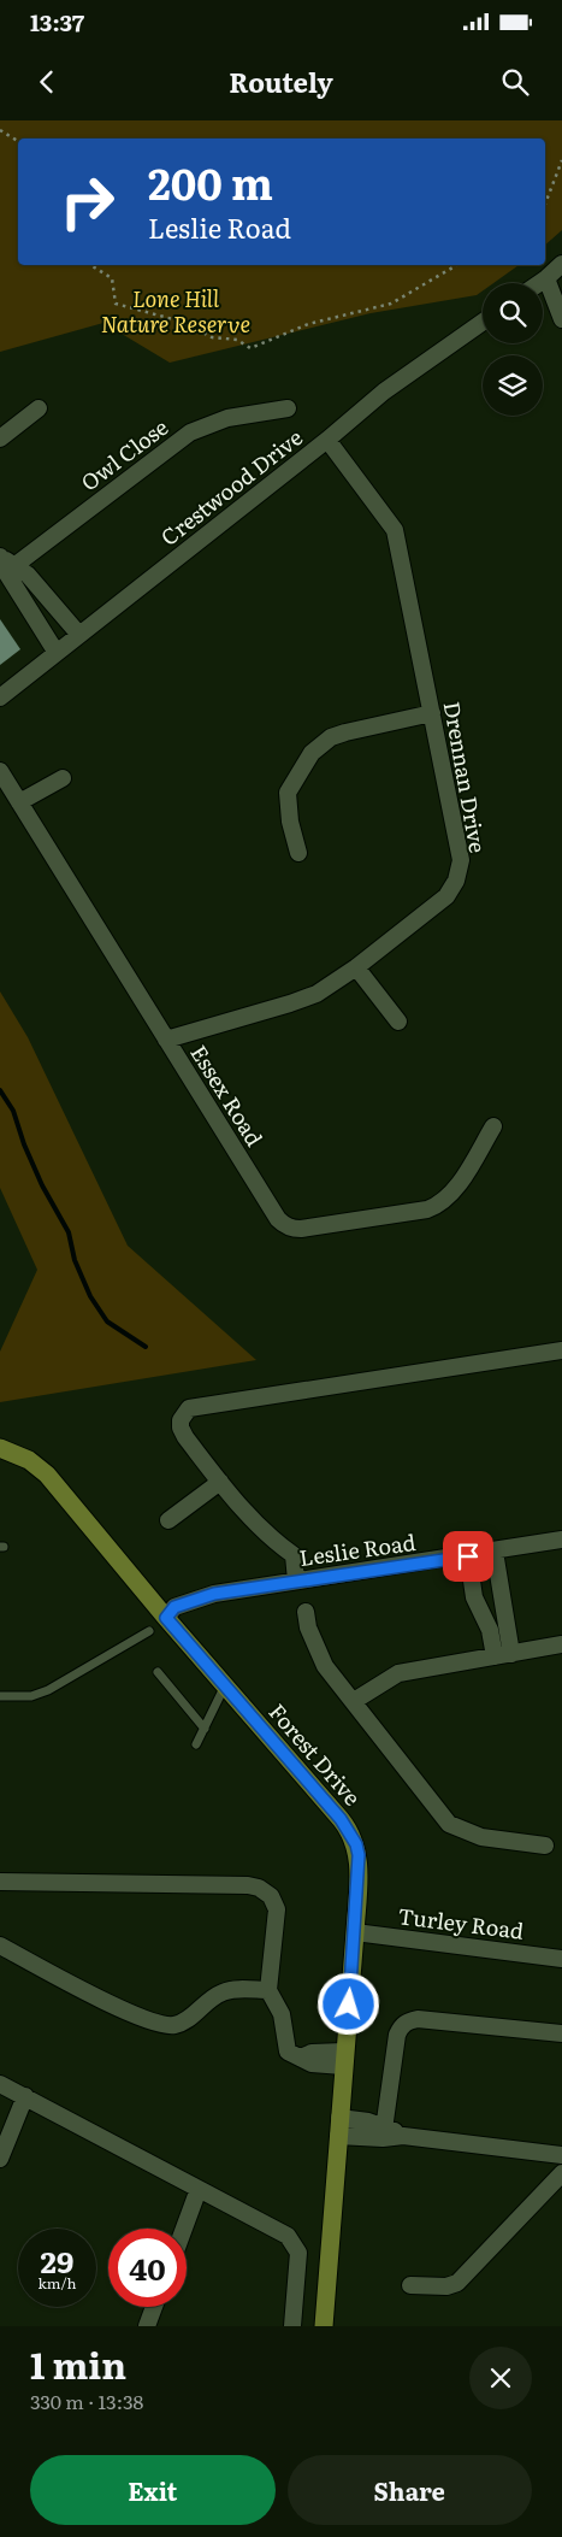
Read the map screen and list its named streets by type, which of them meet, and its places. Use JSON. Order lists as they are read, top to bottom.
{
  "streets": {
    "street": [
      "Owl Close",
      "Crestwood Drive",
      "Drennan Drive",
      "Essex Road",
      "Leslie Road",
      "Forest Drive",
      "Turley Road"
    ]
  },
  "crossings": [
    ["Crestwood Drive", "Drennan Drive"],
    ["Drennan Drive", "Essex Road"],
    ["Leslie Road", "Forest Drive"],
    ["Forest Drive", "Turley Road"]
  ],
  "parks": ["Lone Hill Nature Reserve"],
  "page": {
    "status": "13:37",
    "header": "Routely",
    "turn": ["200 m", "Leslie Road"],
    "speed": "29 km/h",
    "limit": "40",
    "heading": ["1 min", "330 m · 13:38"],
    "buttons": ["Exit", "Share"]
  }
}
